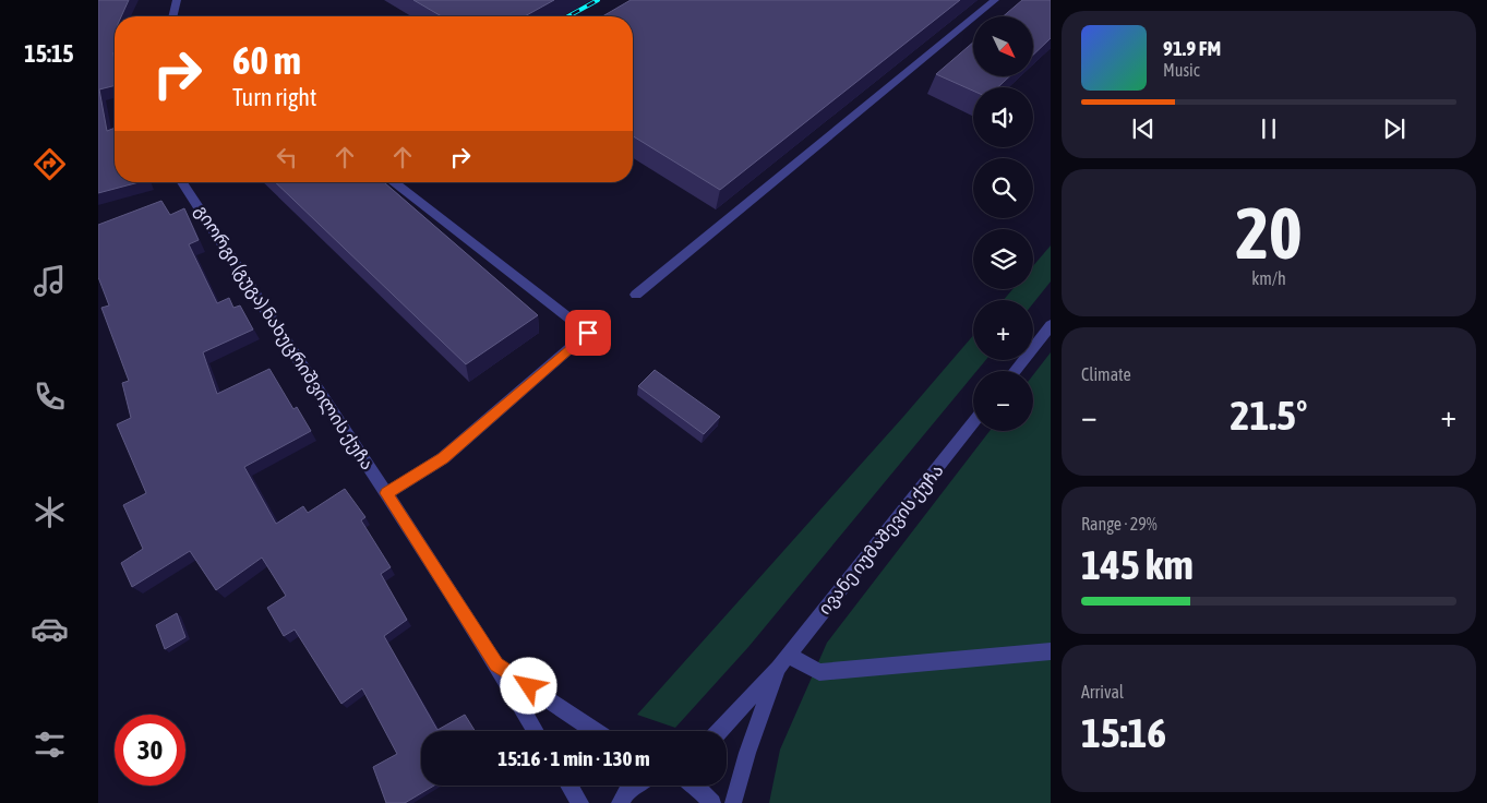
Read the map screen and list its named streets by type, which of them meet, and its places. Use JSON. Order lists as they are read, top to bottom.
{
  "streets": {
    "street": ["გიორგი (გუგა) ნახუცრიშვილის ქუჩა", "ივანე იუმაშევის ქუჩა"]
  },
  "north": "bottom right",
  "page": {
    "tabs": "15:15",
    "map_buttons": ["+", "−"],
    "turn": ["60 m", "Turn right"],
    "song": ["91.9 FM", "Music"],
    "tile": [
      ["20", "km/h"],
      "Climate",
      ["Range · 29%", "145 km"],
      ["Arrival", "15:16"]
    ],
    "heat": ["−", "21.5°", "+"],
    "limit": "30",
    "trip": "15:16 · 1 min · 130 m"
  }
}
